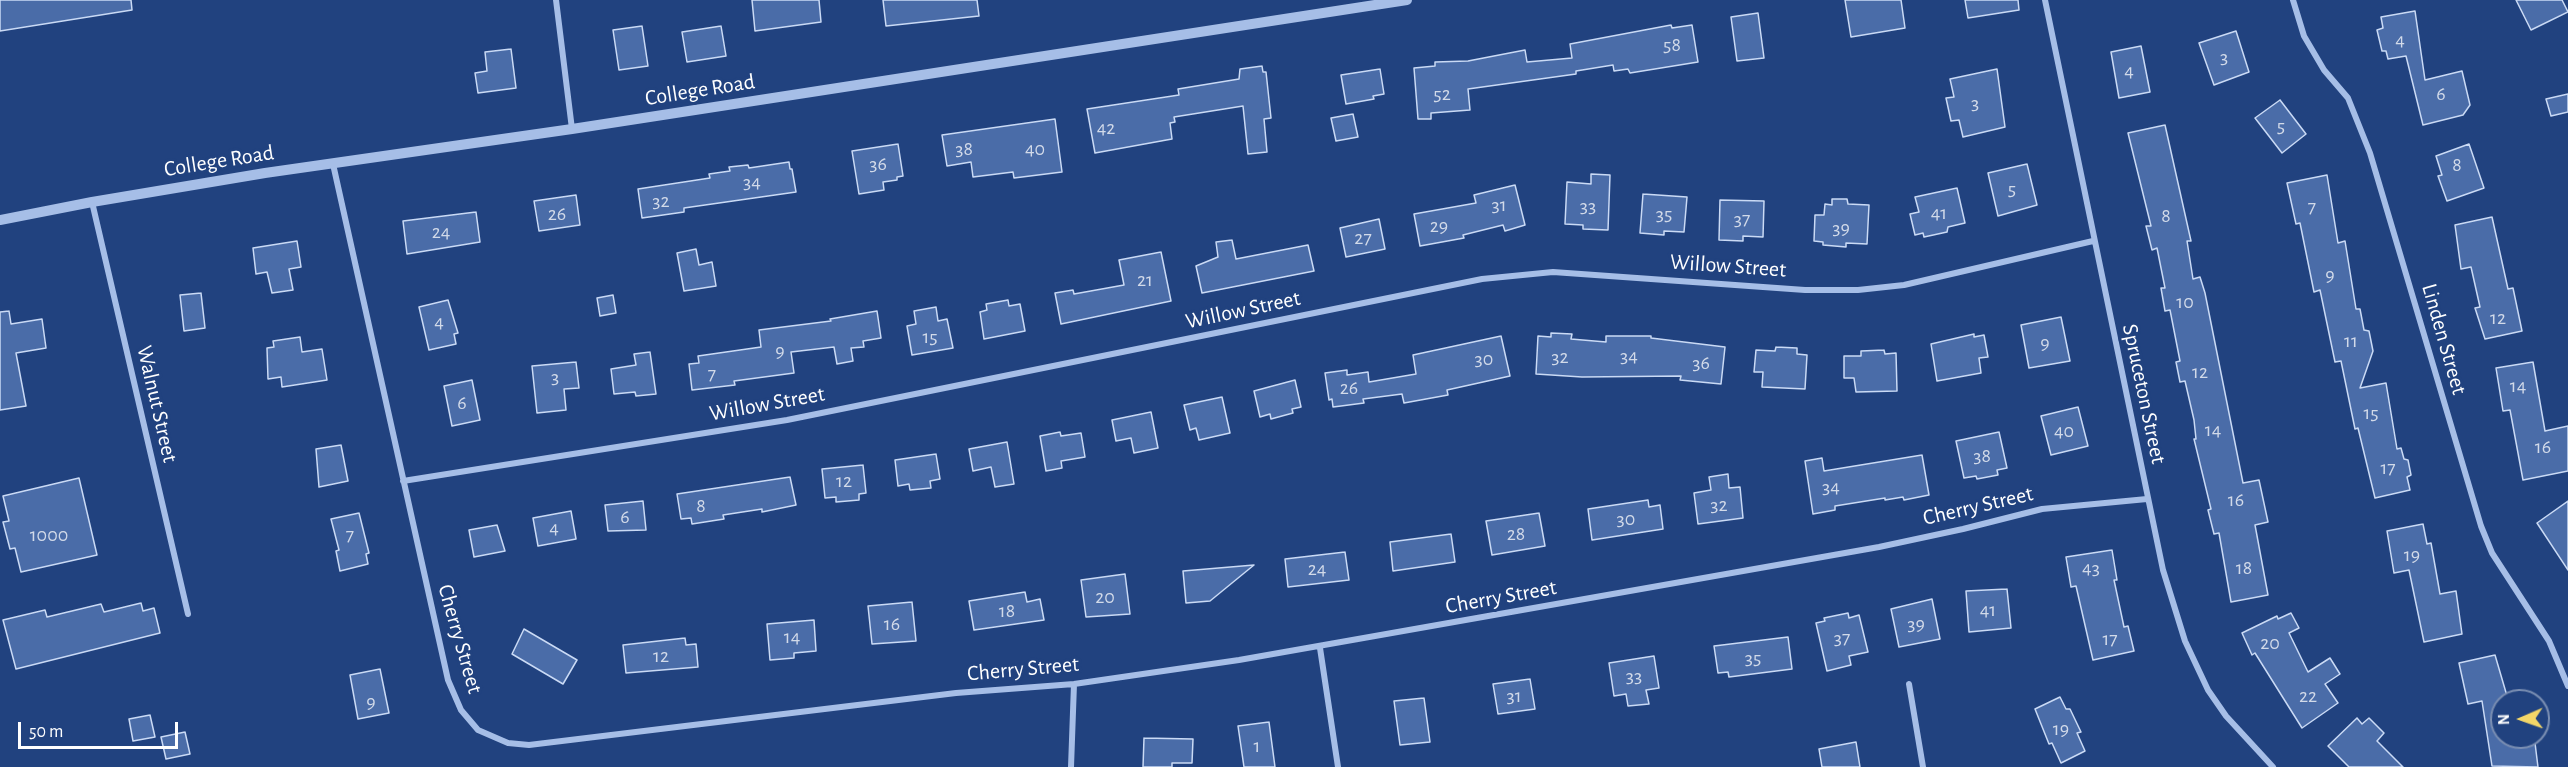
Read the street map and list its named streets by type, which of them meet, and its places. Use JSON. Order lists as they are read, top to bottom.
{
  "streets": {
    "street": [
      "College Road",
      "Willow Street",
      "Linden Street",
      "Spruceton Street",
      "Walnut Street",
      "Cherry Street"
    ]
  },
  "crossings": [
    ["College Road", "Walnut Street"],
    ["College Road", "Cherry Street"],
    ["Willow Street", "Spruceton Street"],
    ["Willow Street", "Cherry Street"],
    ["Spruceton Street", "Cherry Street"]
  ],
  "house_numbers": [
    "4",
    "58",
    "3",
    "4",
    "52",
    "6",
    "3",
    "5",
    "42",
    "38",
    "40",
    "36",
    "8",
    "34",
    "5",
    "32",
    "31",
    "33",
    "7",
    "41",
    "26",
    "35",
    "8",
    "37",
    "29",
    "39",
    "24",
    "27",
    "9",
    "21",
    "10",
    "12",
    "4",
    "15",
    "11",
    "9",
    "9",
    "34",
    "32",
    "30",
    "36",
    "12",
    "7",
    "3",
    "14",
    "26",
    "6",
    "15",
    "14",
    "40",
    "16",
    "38",
    "17",
    "12",
    "34",
    "16",
    "32",
    "8",
    "6",
    "30",
    "4",
    "28",
    "1000",
    "7",
    "19",
    "43",
    "18",
    "24",
    "20",
    "41",
    "18",
    "16",
    "39",
    "14",
    "37",
    "17",
    "20",
    "12",
    "35",
    "33",
    "31",
    "22",
    "9",
    "19",
    "1"
  ],
  "scale_bar": "50 m",
  "north": "left"
}
